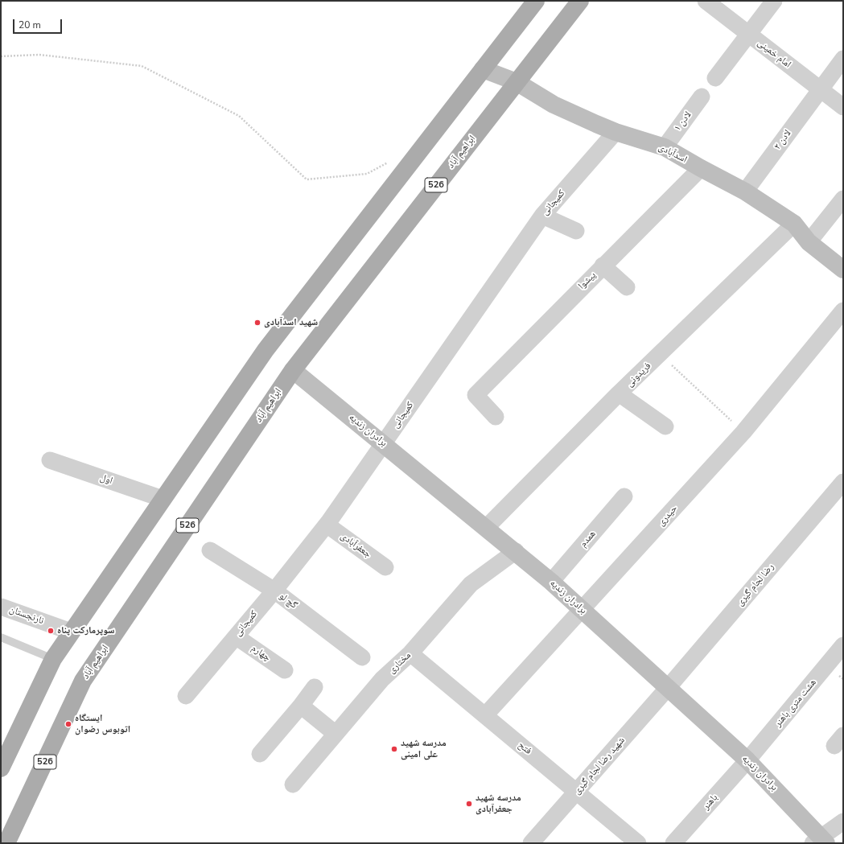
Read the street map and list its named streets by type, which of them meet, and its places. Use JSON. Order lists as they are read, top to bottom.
{
  "streets": {
    "main road": ["ابراهیم آباد", "526"],
    "street": [
      "امام خمینی",
      "لادن ۱",
      "لادن ۲",
      "اسدآبادی",
      "کمیجانی",
      "پیشوا",
      "فریدونی",
      "برادران زندیه",
      "اول",
      "حیدری",
      "همدم",
      "جعفرآبادی",
      "رضا لجام گیری",
      "گچ لو",
      "نارنجستان",
      "چهارم",
      "مختاری",
      "هشت متری باهنر",
      "فتح",
      "شهید رضا لجام گیری",
      "باهنر"
    ]
  },
  "crossings": [
    ["امام خمینی", "لادن ۲"],
    ["لادن ۱", "اسدآبادی"],
    ["لادن ۲", "اسدآبادی"],
    ["ابراهیم آباد", "اسدآبادی"],
    ["ابراهیم آباد", "برادران زندیه"],
    ["اسدآبادی", "کمیجانی"],
    ["اسدآبادی", "پیشوا"],
    ["اسدآبادی", "فریدونی"],
    ["کمیجانی", "برادران زندیه"],
    ["کمیجانی", "جعفرآبادی"],
    ["کمیجانی", "گچ لو"],
    ["کمیجانی", "چهارم"],
    ["فریدونی", "برادران زندیه"],
    ["برادران زندیه", "حیدری"],
    ["برادران زندیه", "همدم"],
    ["برادران زندیه", "رضا لجام گیری"],
    ["برادران زندیه", "مختاری"],
    ["برادران زندیه", "هشت متری باهنر"],
    ["برادران زندیه", "شهید رضا لجام گیری"],
    ["برادران زندیه", "باهنر"],
    ["حیدری", "فتح"],
    ["رضا لجام گیری", "شهید رضا لجام گیری"],
    ["مختاری", "فتح"],
    ["هشت متری باهنر", "باهنر"],
    ["فتح", "شهید رضا لجام گیری"]
  ],
  "places": [
    "شهید اسدآبادی",
    "سوپرمارکت پناه",
    "ایستگاه اتوبوس رضوان",
    "مدرسه شهید علی امینی",
    "مدرسه شهید جعفرآبادی"
  ],
  "scale_bar": "20 m"
}
